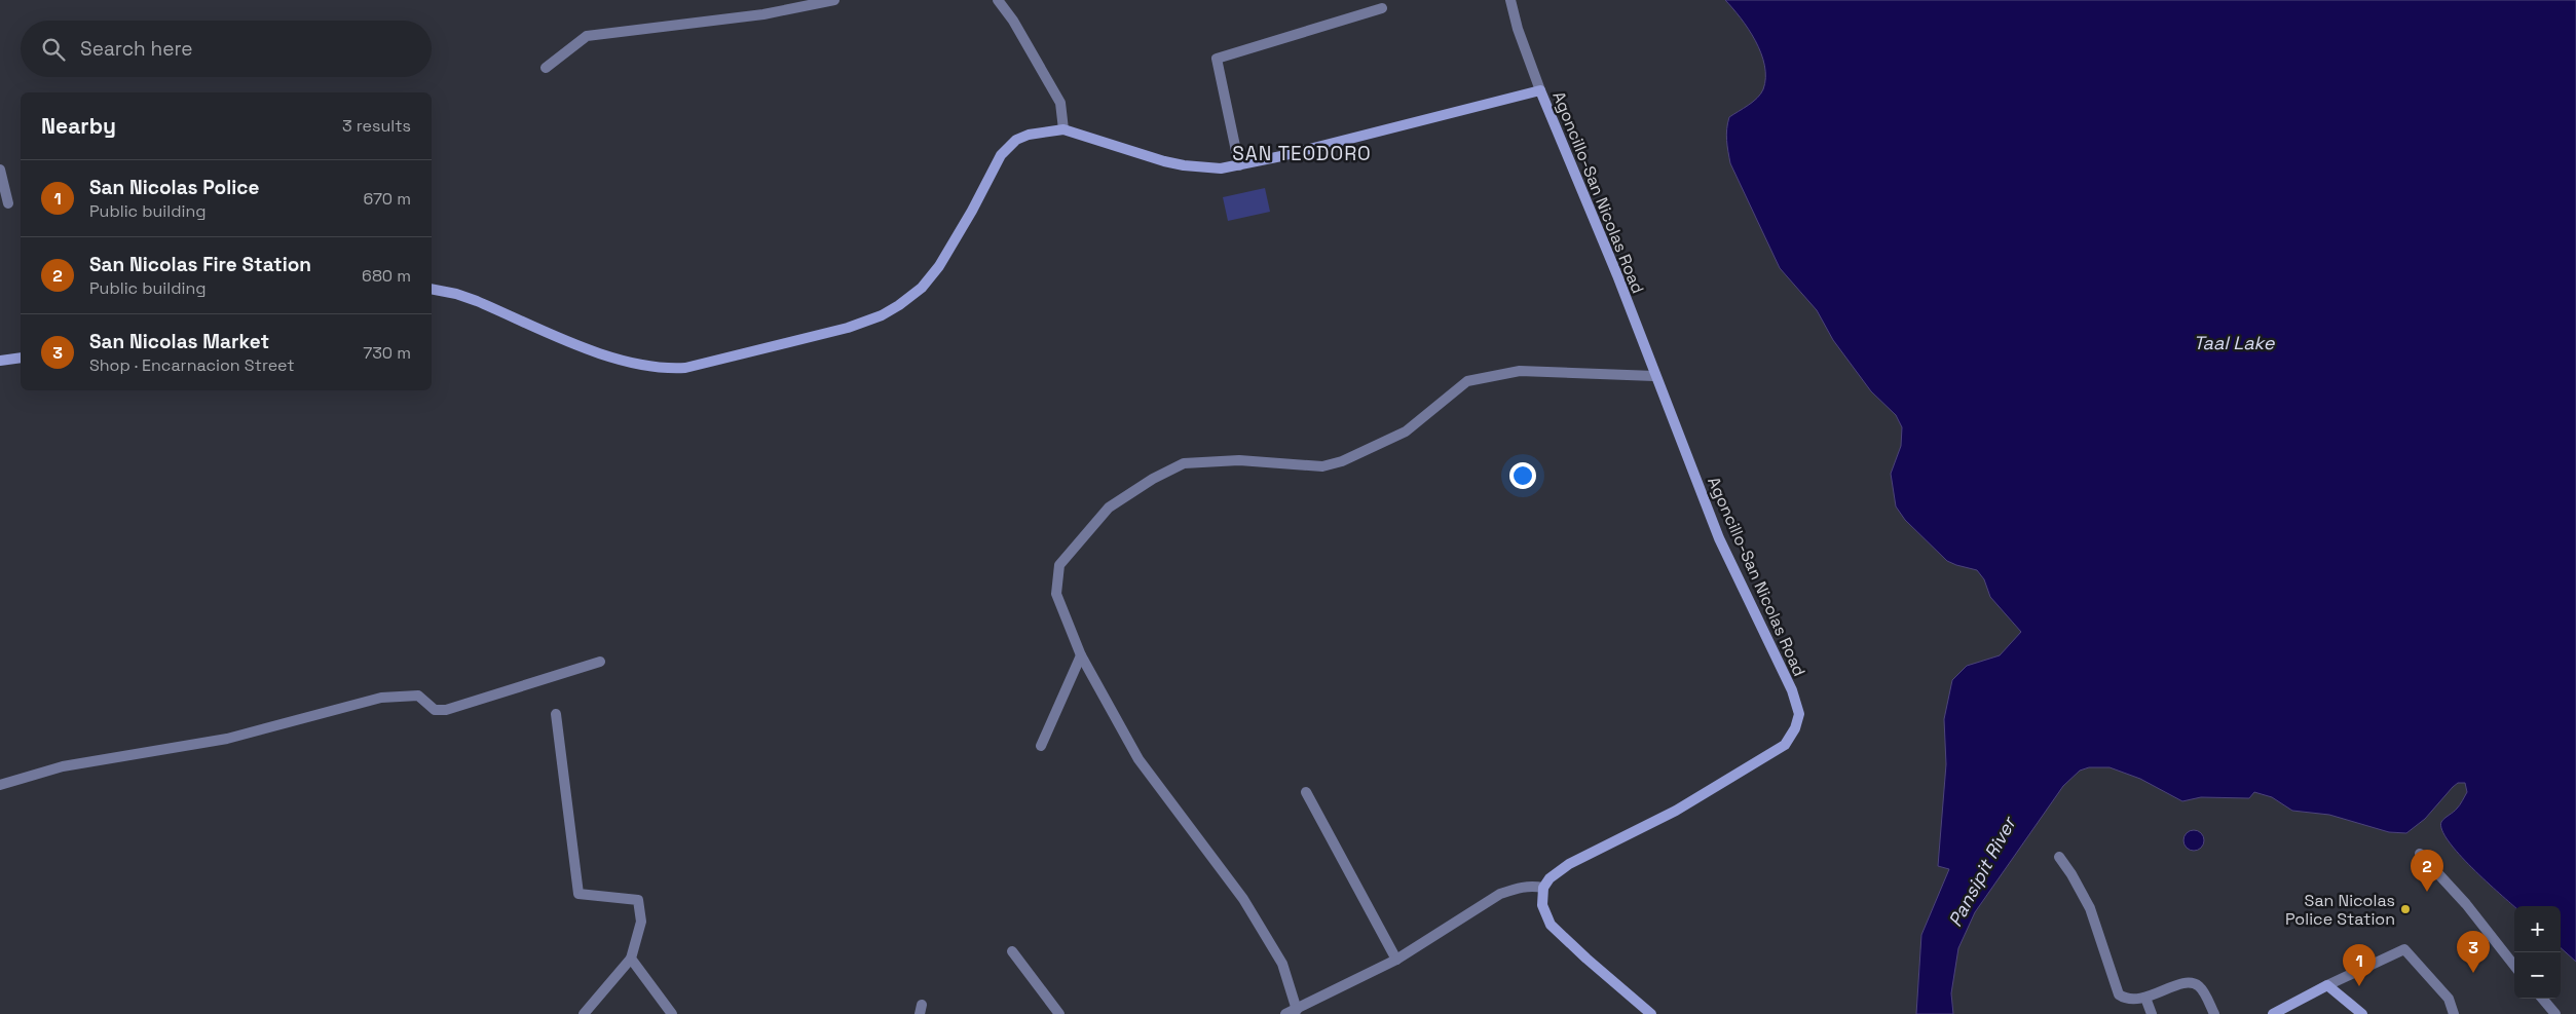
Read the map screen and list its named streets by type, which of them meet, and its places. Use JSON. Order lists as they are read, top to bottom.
{
  "streets": {
    "main road": ["Agoncillo-San Nicolas Road"]
  },
  "districts": ["SAN TEODORO"],
  "water": ["Taal Lake", "Pansipit River"],
  "places": ["San Nicolas Police Station"],
  "page": {
    "search": "Search here",
    "heading": ["Nearby", "3 results"],
    "list": [
      {
        "mark": "1",
        "name": "San Nicolas Police",
        "note": "Public building",
        "value": "670 m"
      },
      {
        "mark": "2",
        "name": "San Nicolas Fire Station",
        "note": "Public building",
        "value": "680 m"
      },
      {
        "mark": "3",
        "name": "San Nicolas Market",
        "note": "Shop · Encarnacion Street",
        "value": "730 m"
      }
    ],
    "pins": ["2", "3", "1"],
    "map_buttons": ["+", "−"]
  }
}
